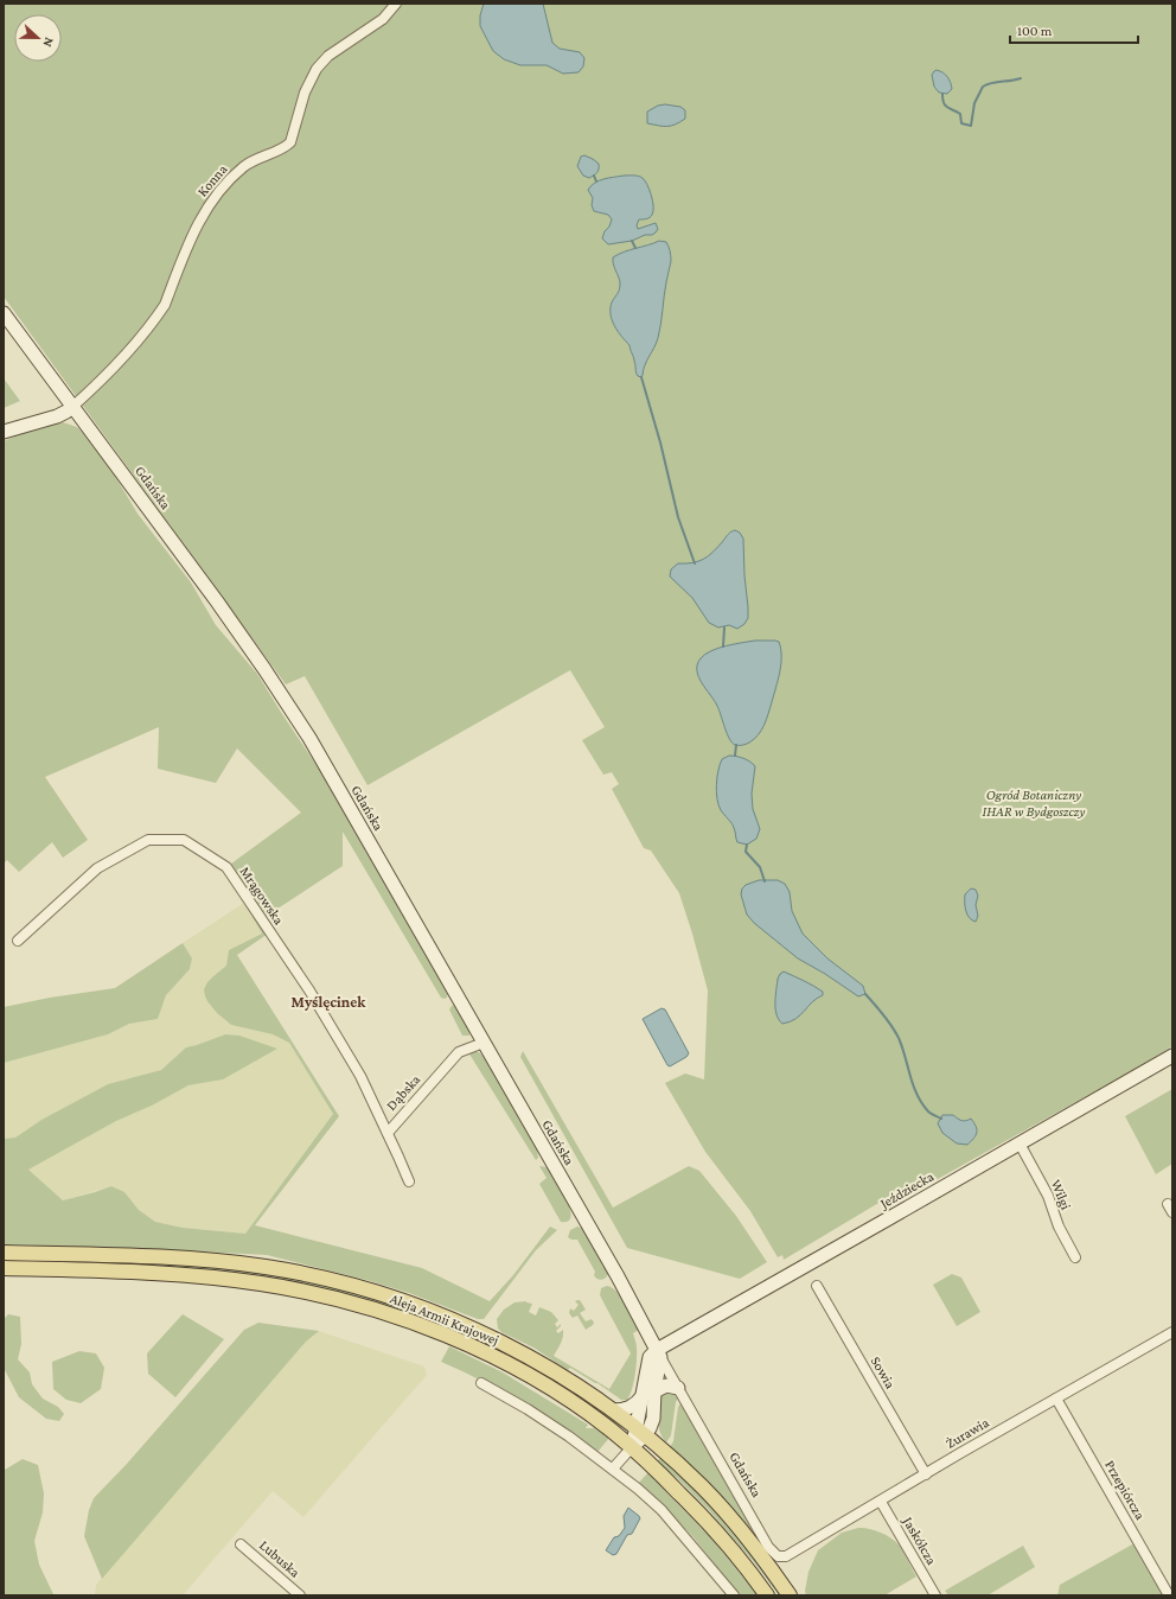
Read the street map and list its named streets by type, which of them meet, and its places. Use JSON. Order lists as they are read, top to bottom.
{
  "streets": {
    "main road": ["Gdańska", "Jeździecka", "Aleja Armii Krajowej"],
    "street": [
      "Konna",
      "Mrągowska",
      "Dąbska",
      "Wilgi",
      "Sowia",
      "Żurawia",
      "Przepiórcza",
      "Jaskółcza",
      "Lubuska"
    ]
  },
  "crossings": [
    ["Konna", "Gdańska"],
    ["Gdańska", "Dąbska"],
    ["Gdańska", "Jeździecka"],
    ["Gdańska", "Żurawia"],
    ["Mrągowska", "Dąbska"],
    ["Jeździecka", "Wilgi"],
    ["Sowia", "Żurawia"],
    ["Żurawia", "Przepiórcza"],
    ["Żurawia", "Jaskółcza"]
  ],
  "districts": ["Myślęcinek"],
  "parks": ["Ogród Botaniczny IHAR w Bydgoszczy"],
  "scale_bar": "100 m",
  "north": "right"
}
